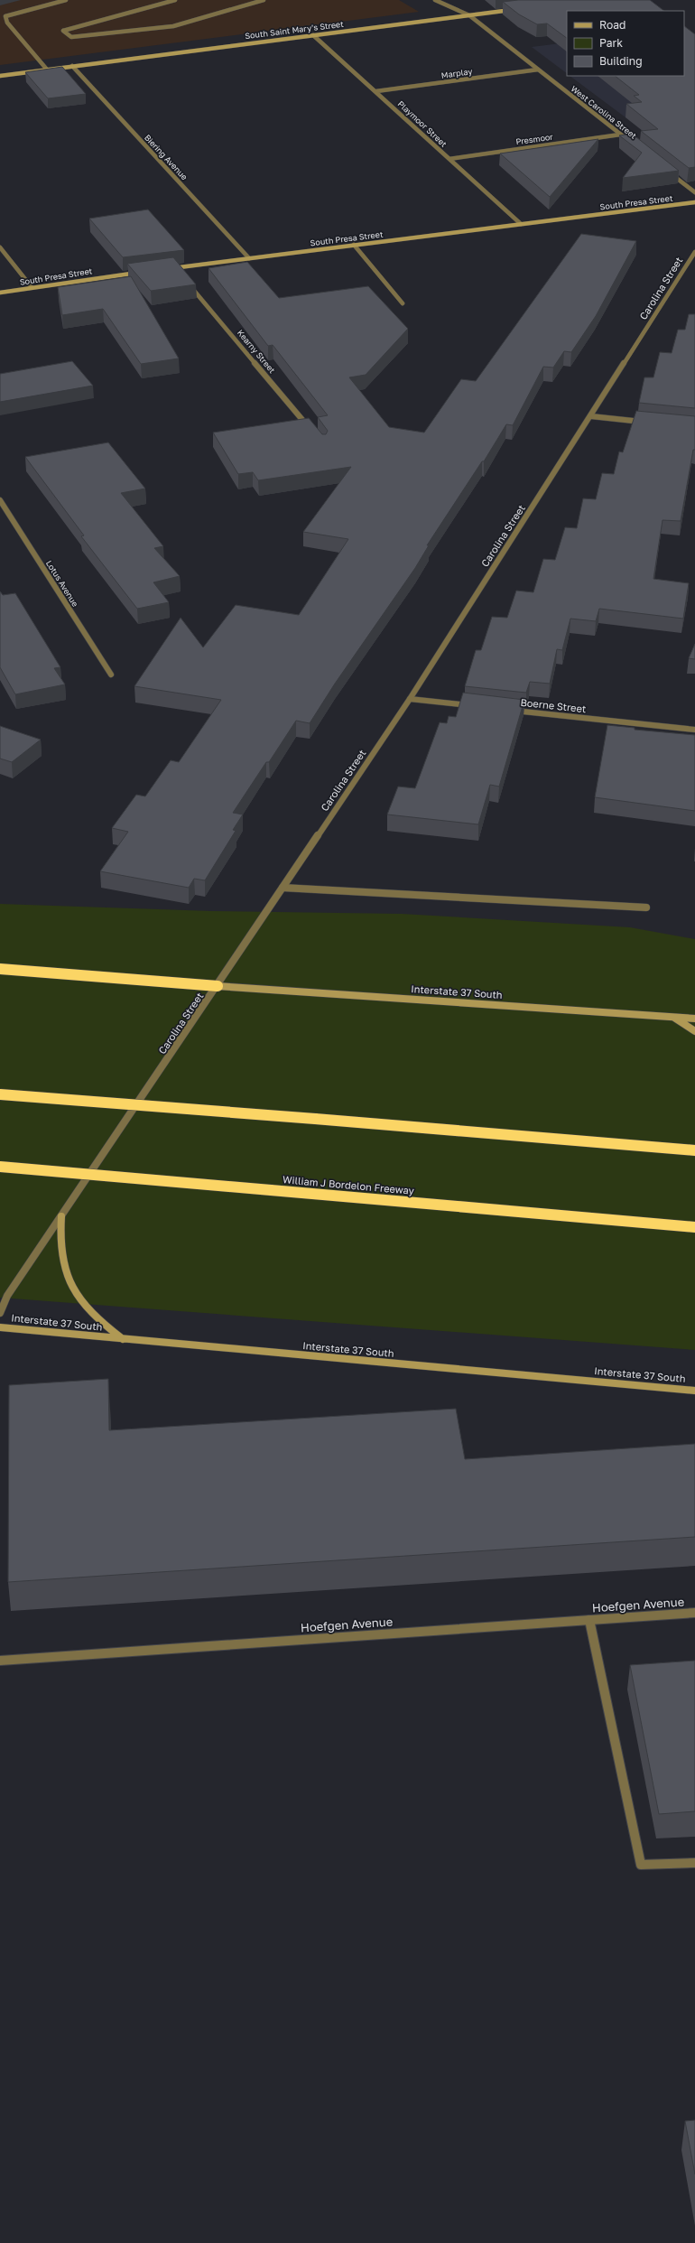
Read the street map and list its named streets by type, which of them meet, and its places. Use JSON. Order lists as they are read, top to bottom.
{
  "streets": {
    "highway": ["William J Bordelon Freeway"],
    "main road": ["South Saint Mary's Street", "South Presa Street", "Interstate 37 South"],
    "street": [
      "Marplay",
      "West Carolina Street",
      "Playmoor Street",
      "Presmoor",
      "Biering Avenue",
      "Carolina Street",
      "Kearny Street",
      "Lotus Avenue",
      "Boerne Street",
      "Hoefgen Avenue"
    ]
  },
  "crossings": [
    ["South Saint Mary's Street", "West Carolina Street"],
    ["South Saint Mary's Street", "Playmoor Street"],
    ["South Saint Mary's Street", "Biering Avenue"],
    ["Marplay", "West Carolina Street"],
    ["Marplay", "Playmoor Street"],
    ["West Carolina Street", "Presmoor"],
    ["Playmoor Street", "Presmoor"],
    ["Playmoor Street", "South Presa Street"],
    ["Biering Avenue", "South Presa Street"],
    ["Carolina Street", "Interstate 37 South"]
  ],
  "legend": ["Road", "Park", "Building"]
}
